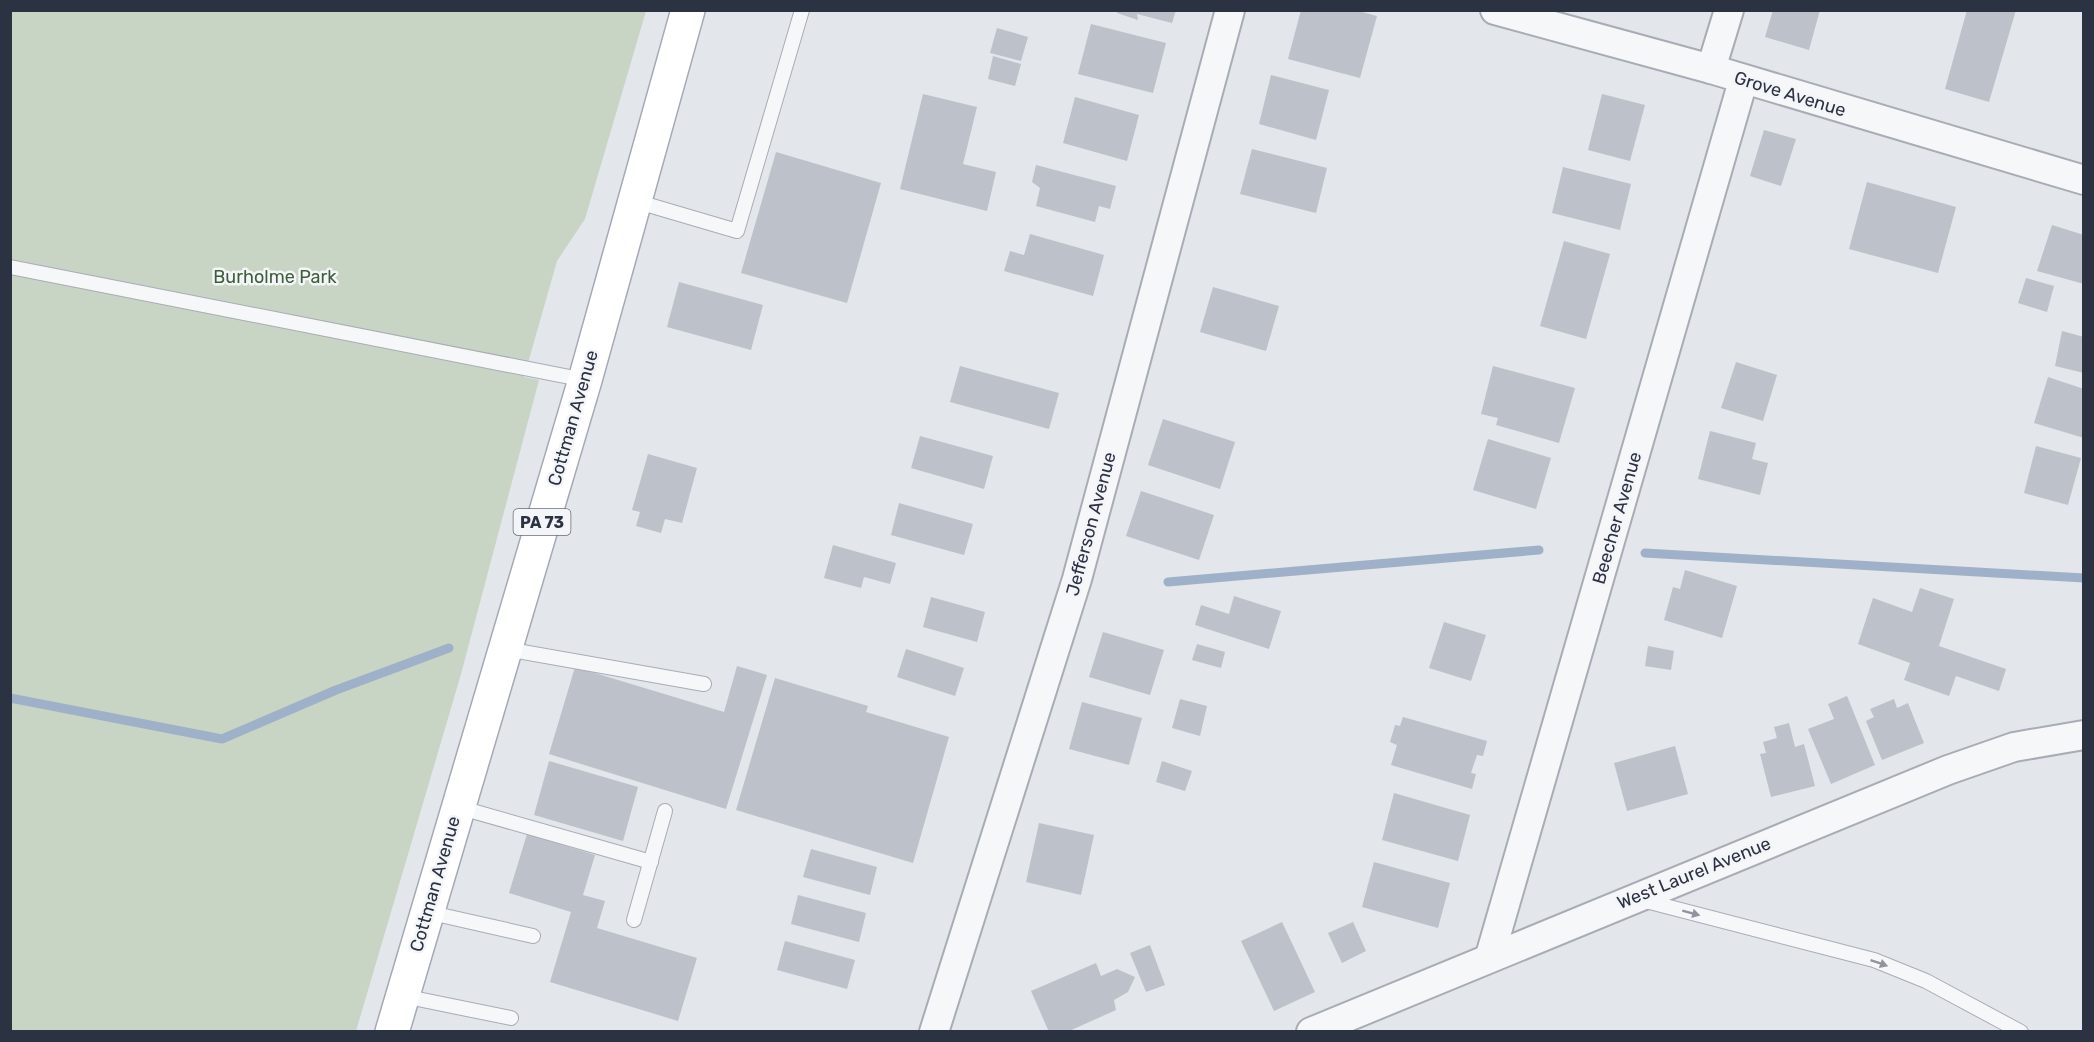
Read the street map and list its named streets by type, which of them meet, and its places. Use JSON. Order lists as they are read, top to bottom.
{
  "streets": {
    "main road": ["Cottman Avenue", "PA 73"],
    "street": [
      "Grove Avenue",
      "Beecher Avenue",
      "Jefferson Avenue",
      "West Laurel Avenue"
    ]
  },
  "crossings": [
    ["Grove Avenue", "Beecher Avenue"],
    ["Beecher Avenue", "West Laurel Avenue"]
  ],
  "parks": ["Burholme Park"]
}
